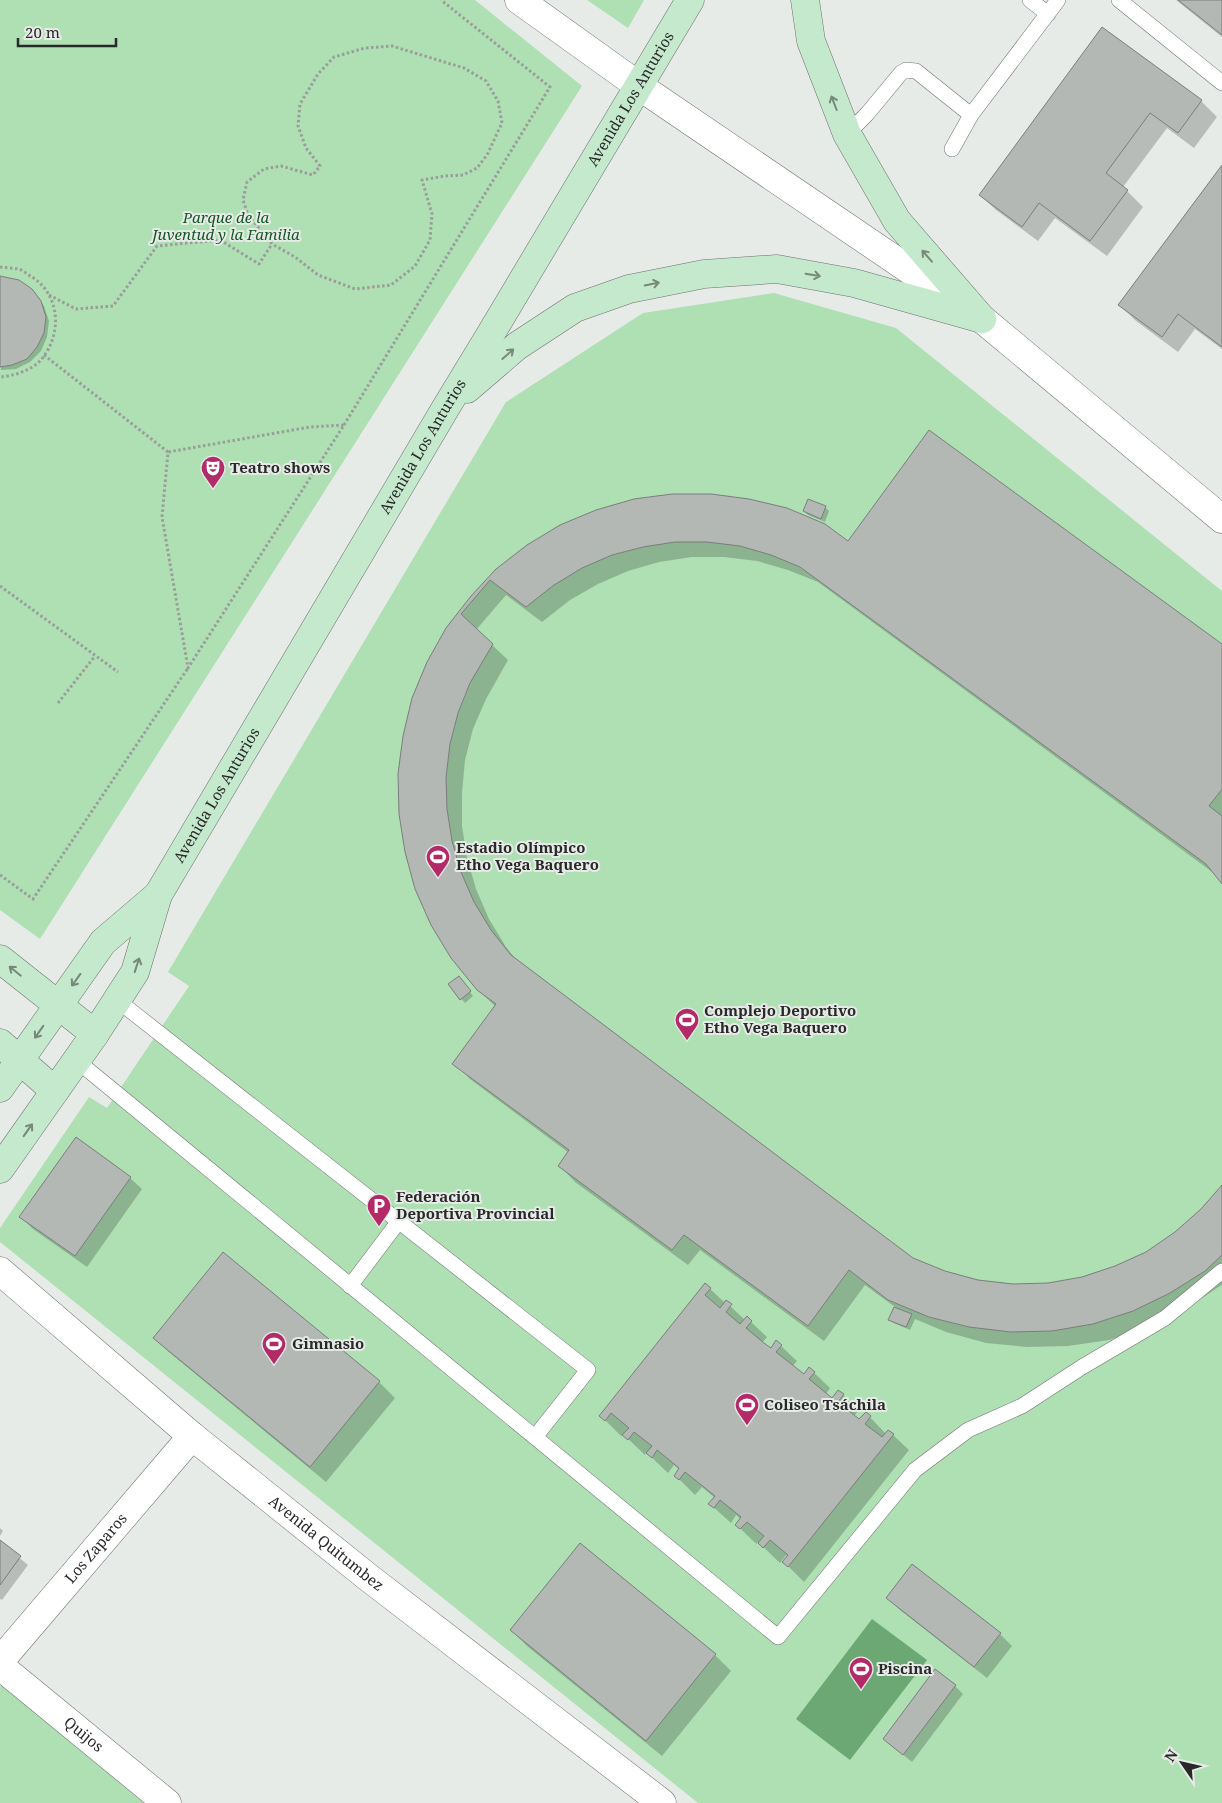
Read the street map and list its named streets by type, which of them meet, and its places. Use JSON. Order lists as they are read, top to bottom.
{
  "streets": {
    "street": [
      "Avenida Los Anturios",
      "Avenida Quitumbez",
      "Los Zaparos",
      "Quijos"
    ]
  },
  "crossings": [
    ["Avenida Quitumbez", "Los Zaparos"]
  ],
  "parks": ["Parque de la Juventud y la Familia"],
  "places": {
    "theatre": ["Teatro shows"],
    "sports": [
      "Estadio Olímpico Etho Vega Baquero",
      "Complejo Deportivo Etho Vega Baquero",
      "Gimnasio",
      "Coliseo Tsáchila",
      "Piscina"
    ],
    "parking": ["Federación Deportiva Provincial"]
  },
  "scale_bar": "20 m",
  "north": "top left"
}
